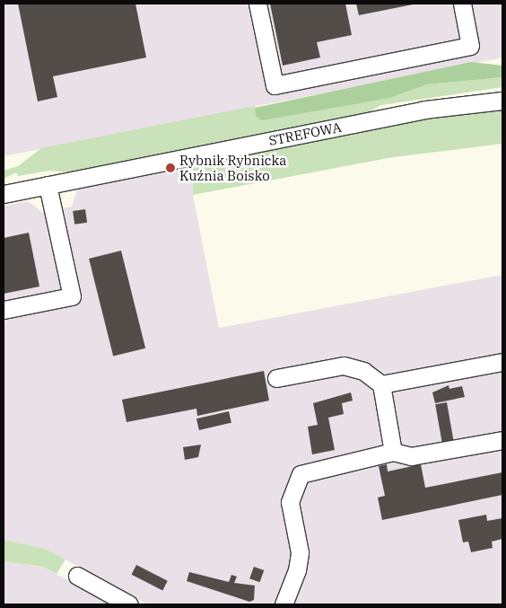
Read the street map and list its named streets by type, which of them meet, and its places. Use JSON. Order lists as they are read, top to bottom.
{
  "streets": {
    "street": ["STREFOWA"]
  },
  "places": ["Rybnik Rybnicka Kuźnia Boisko"]
}
